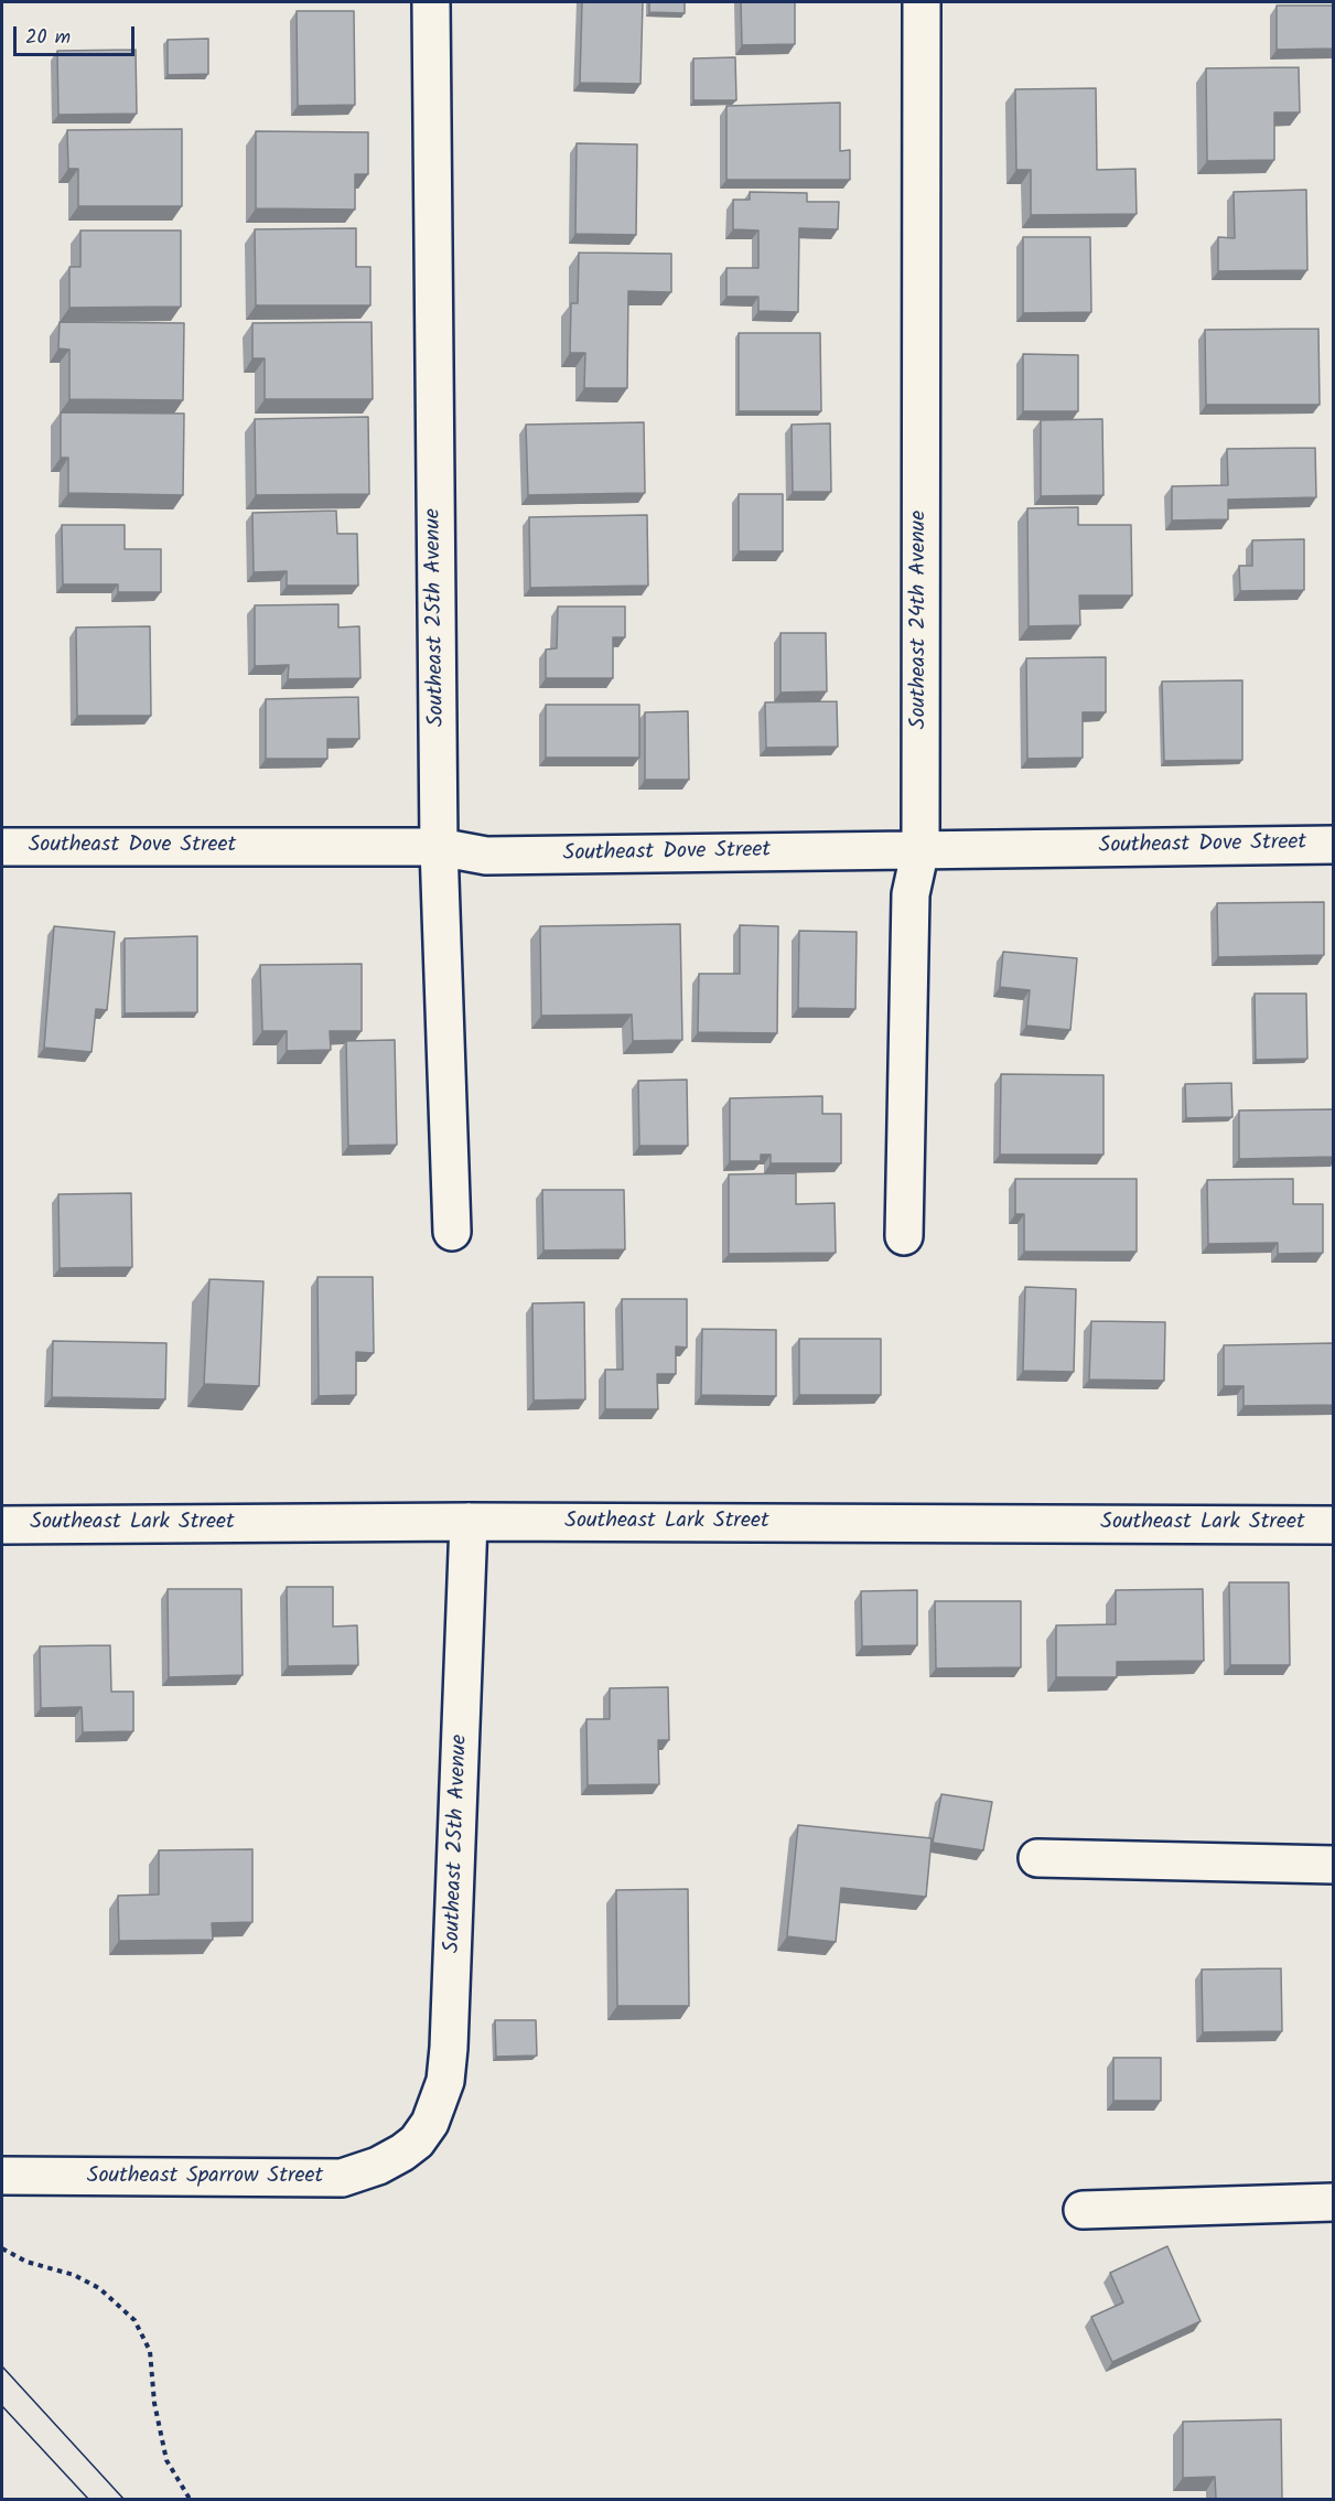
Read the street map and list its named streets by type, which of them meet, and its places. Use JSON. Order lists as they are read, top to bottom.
{
  "streets": {
    "street": [
      "Southeast 25th Avenue",
      "Southeast 24th Avenue",
      "Southeast Dove Street",
      "Southeast Lark Street",
      "Southeast Sparrow Street"
    ]
  },
  "crossings": [
    ["Southeast 25th Avenue", "Southeast Dove Street"],
    ["Southeast 25th Avenue", "Southeast Lark Street"],
    ["Southeast 25th Avenue", "Southeast Sparrow Street"],
    ["Southeast 24th Avenue", "Southeast Dove Street"]
  ],
  "scale_bar": "20 m"
}
